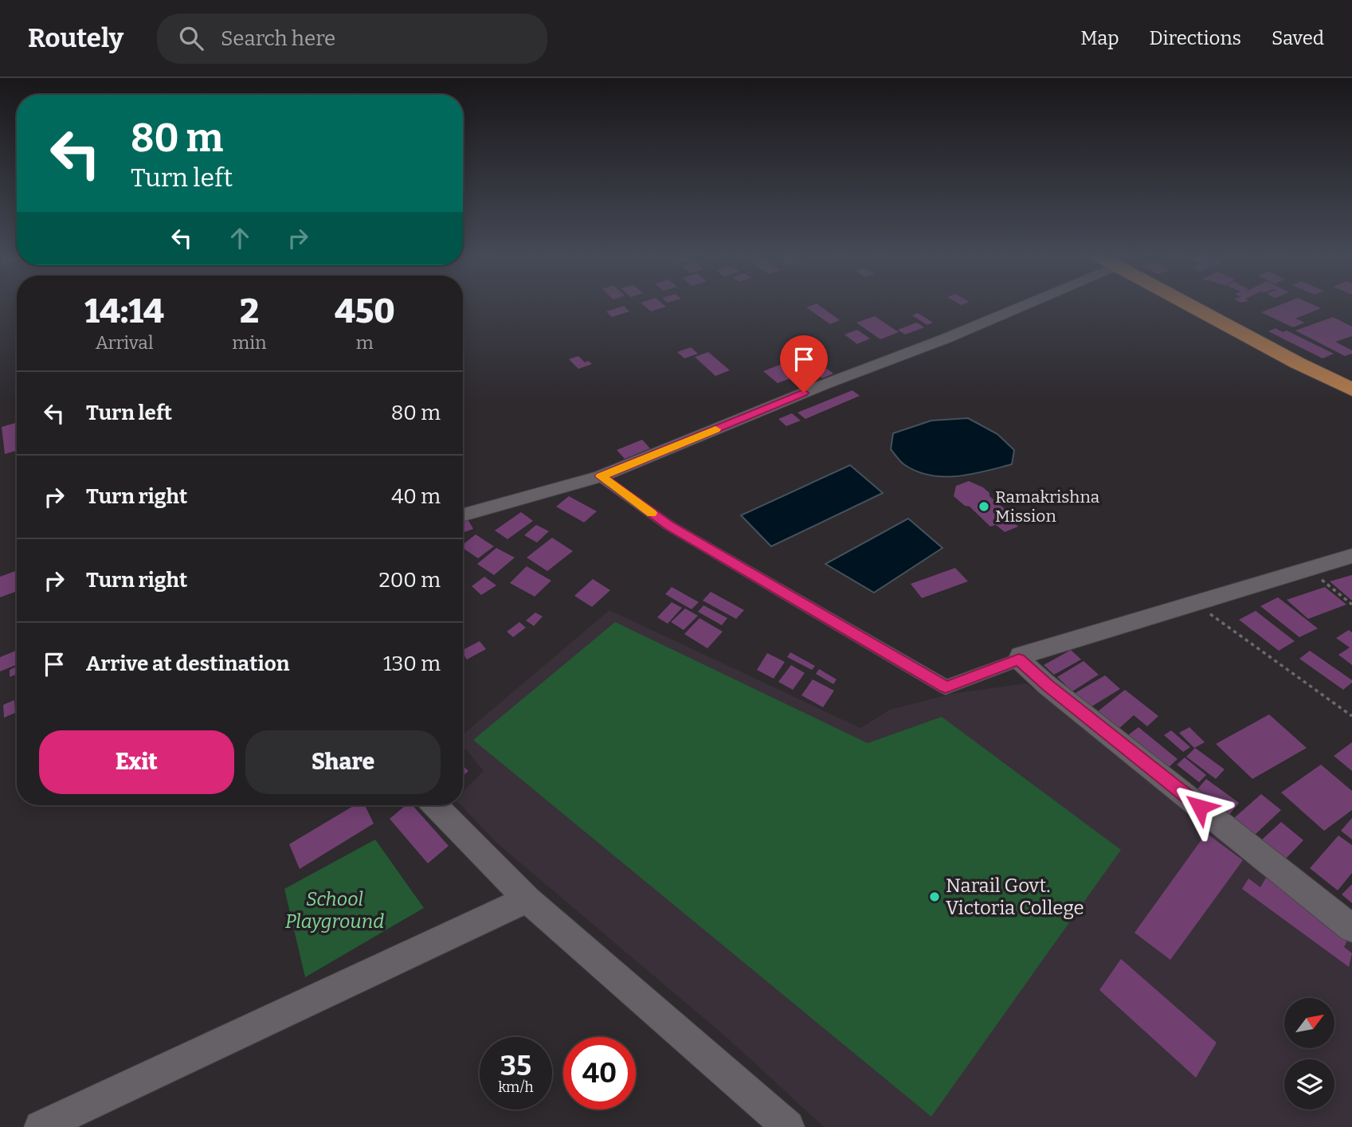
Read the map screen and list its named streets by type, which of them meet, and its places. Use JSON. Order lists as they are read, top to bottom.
{
  "parks": ["School Playground"],
  "places": ["Ramakrishna Mission", "Narail Govt. Victoria College"],
  "north": "top right",
  "page": {
    "header": "Routely",
    "search": "Search here",
    "nav": ["Map", "Directions", "Saved"],
    "turn": ["80 m", "Turn left"],
    "eta": [
      "14:14",
      "Arrival",
      "2",
      "min",
      "450",
      "m"
    ],
    "list": [
      {
        "name": "Turn left",
        "value": "80 m"
      },
      {
        "name": "Turn right",
        "value": "40 m"
      },
      {
        "name": "Turn right",
        "value": "200 m"
      },
      {
        "name": "Arrive at destination",
        "value": "130 m"
      }
    ],
    "buttons": ["Exit", "Share"],
    "speed": "35 km/h",
    "limit": "40"
  }
}
